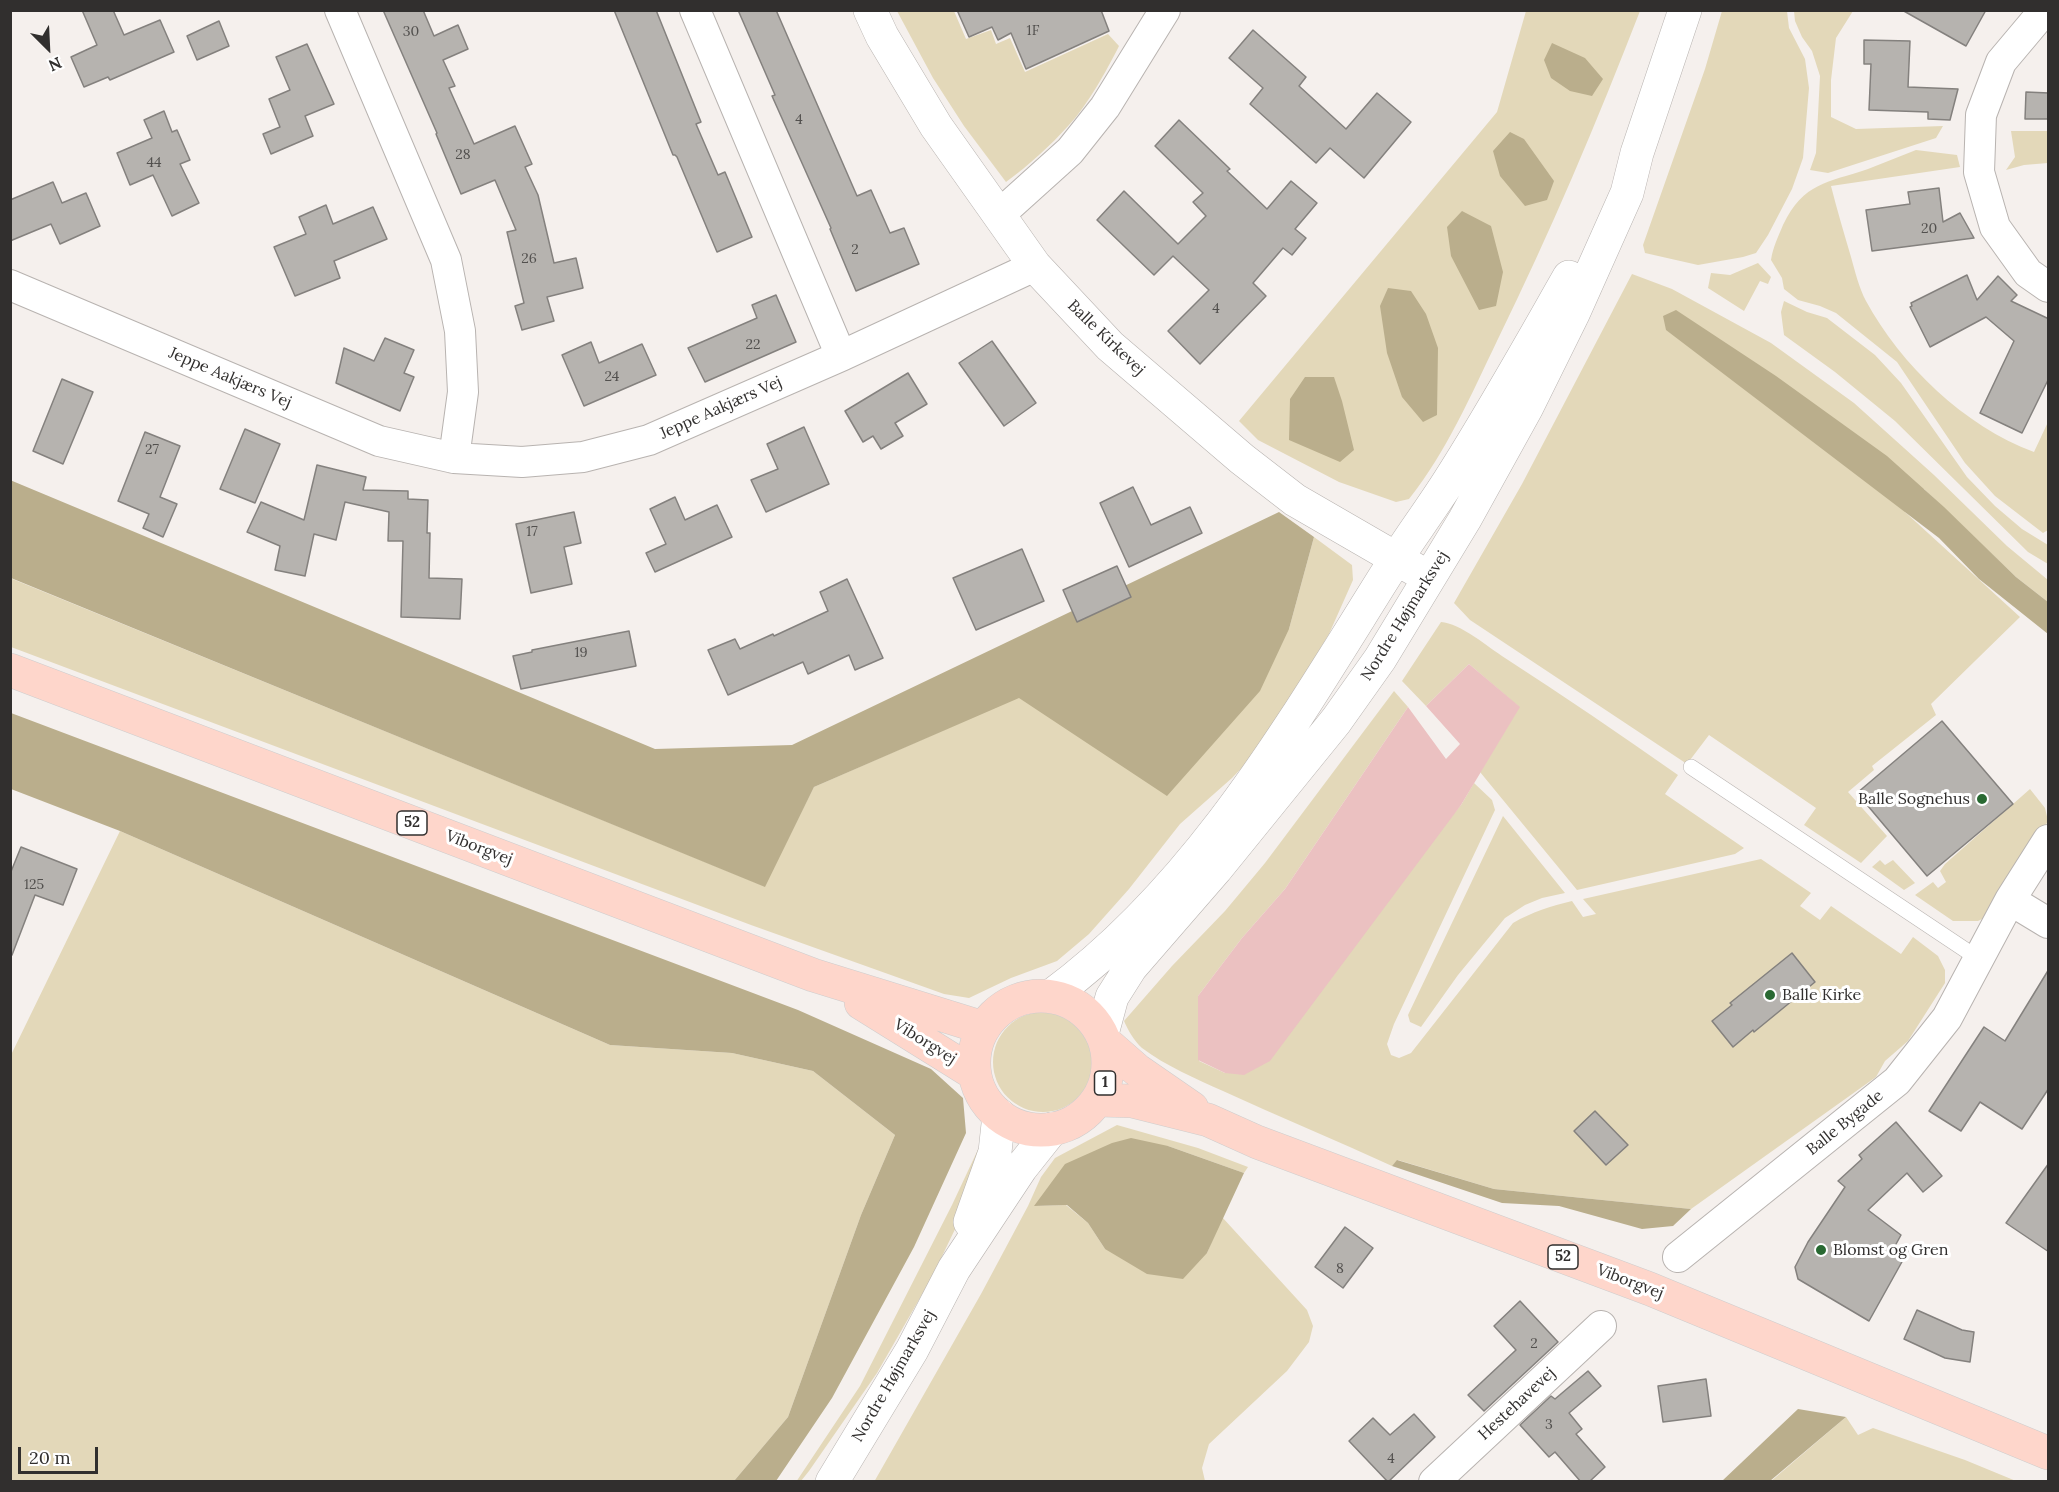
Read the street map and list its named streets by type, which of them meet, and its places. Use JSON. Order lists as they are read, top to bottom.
{
  "streets": {
    "main road": ["52", "Viborgvej", "1"],
    "street": [
      "Balle Kirkevej",
      "Jeppe Aakjærs Vej",
      "Nordre Højmarksvej",
      "Balle Bygade",
      "Hestehavevej"
    ]
  },
  "crossings": [
    ["Balle Kirkevej", "Jeppe Aakjærs Vej"],
    ["Balle Kirkevej", "Nordre Højmarksvej"],
    ["Nordre Højmarksvej", "Viborgvej"],
    ["Nordre Højmarksvej", "1"],
    ["Viborgvej", "1"]
  ],
  "places": ["Balle Sognehus", "Balle Kirke", "Blomst og Gren"],
  "house_numbers": [
    "1F",
    "30",
    "4",
    "28",
    "44",
    "20",
    "2",
    "26",
    "4",
    "22",
    "24",
    "27",
    "17",
    "19",
    "125",
    "8",
    "2",
    "3",
    "4"
  ],
  "scale_bar": "20 m",
  "north": "bottom right"
}
